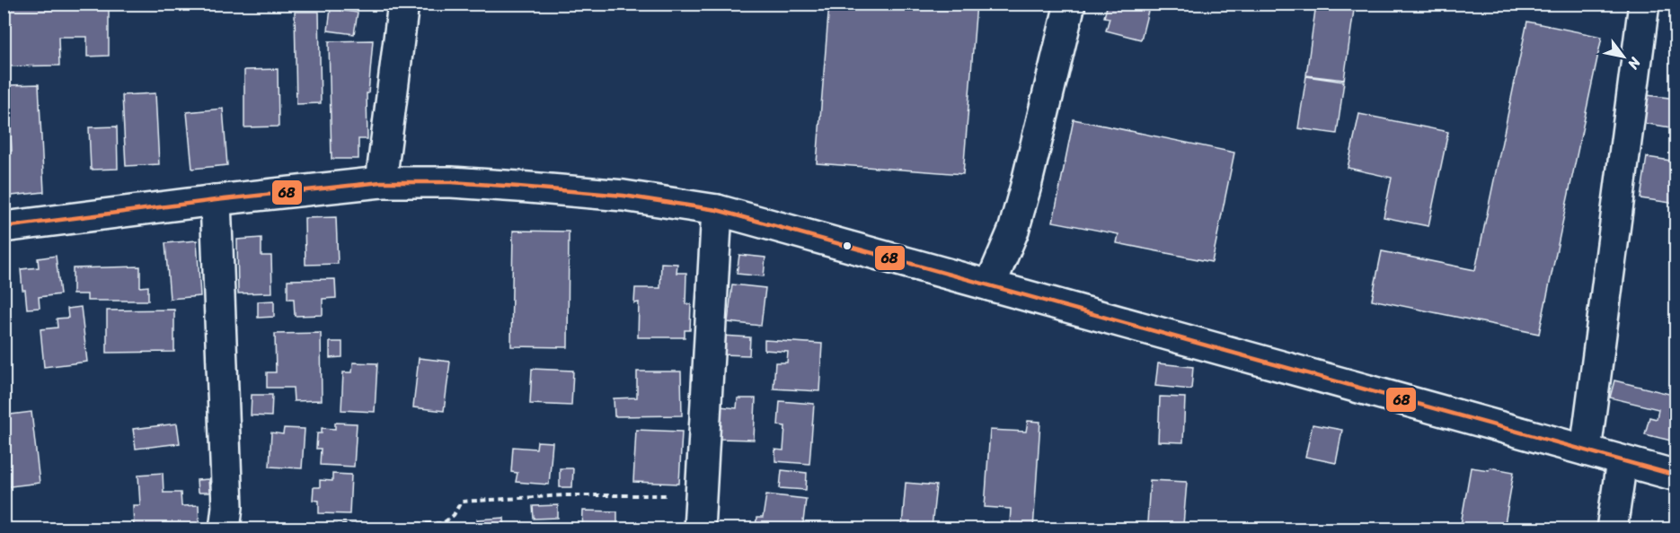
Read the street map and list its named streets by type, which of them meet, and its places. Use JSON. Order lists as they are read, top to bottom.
{
  "lines": ["transit line 68"],
  "north": "bottom right"
}
